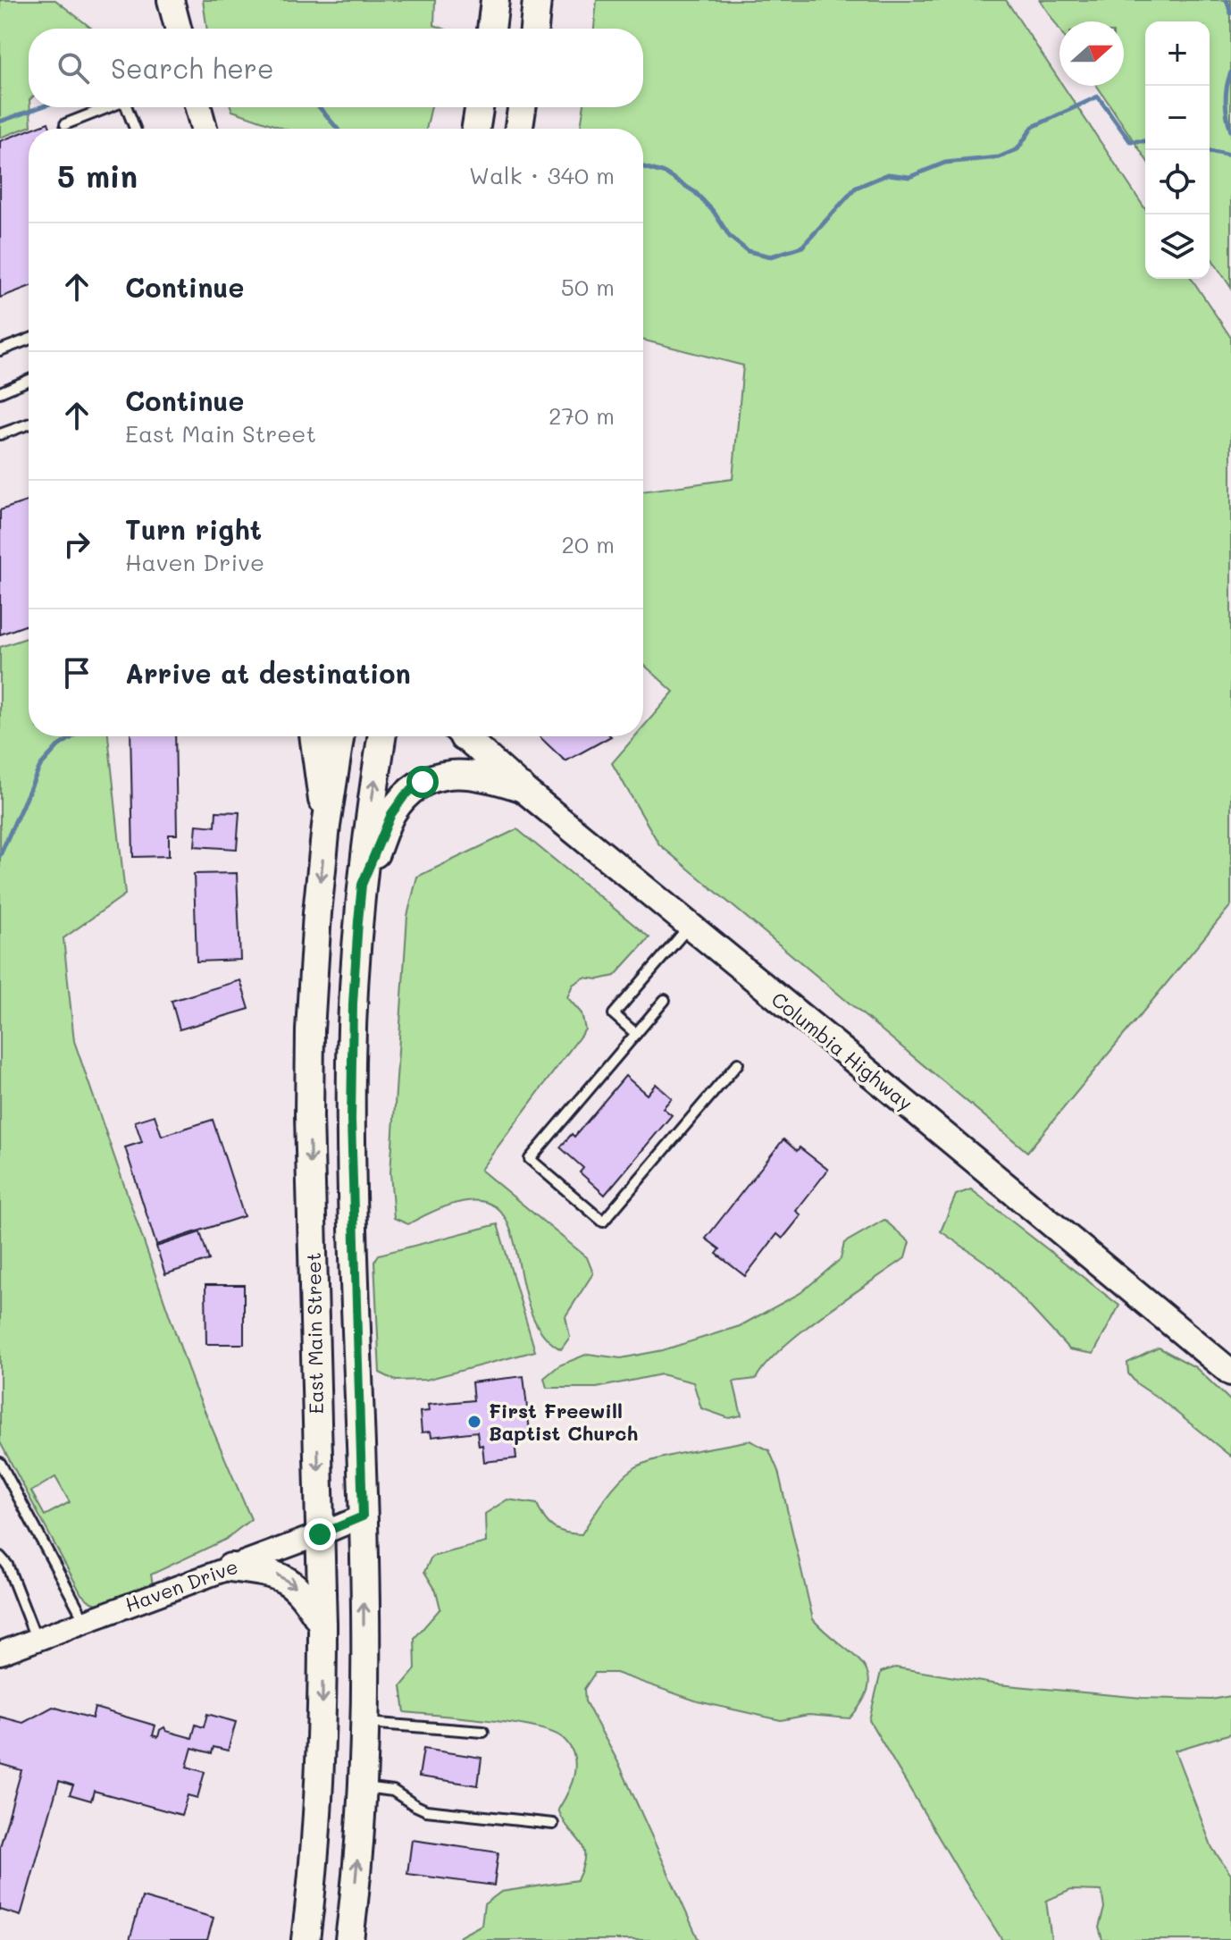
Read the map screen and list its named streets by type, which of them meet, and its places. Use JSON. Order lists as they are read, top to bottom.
{
  "streets": {
    "main road": ["Columbia Highway", "East Main Street"],
    "street": ["Haven Drive"]
  },
  "crossings": [
    ["East Main Street", "Haven Drive"]
  ],
  "places": ["First Freewill Baptist Church"],
  "north": "right",
  "page": {
    "map_buttons": ["+", "−"],
    "search": "Search here",
    "heading": ["5 min", "Walk · 340 m"],
    "list": [
      ["Continue", "50 m"],
      ["Continue", "East Main Street", "270 m"],
      ["Turn right", "Haven Drive", "20 m"],
      "Arrive at destination"
    ]
  }
}
